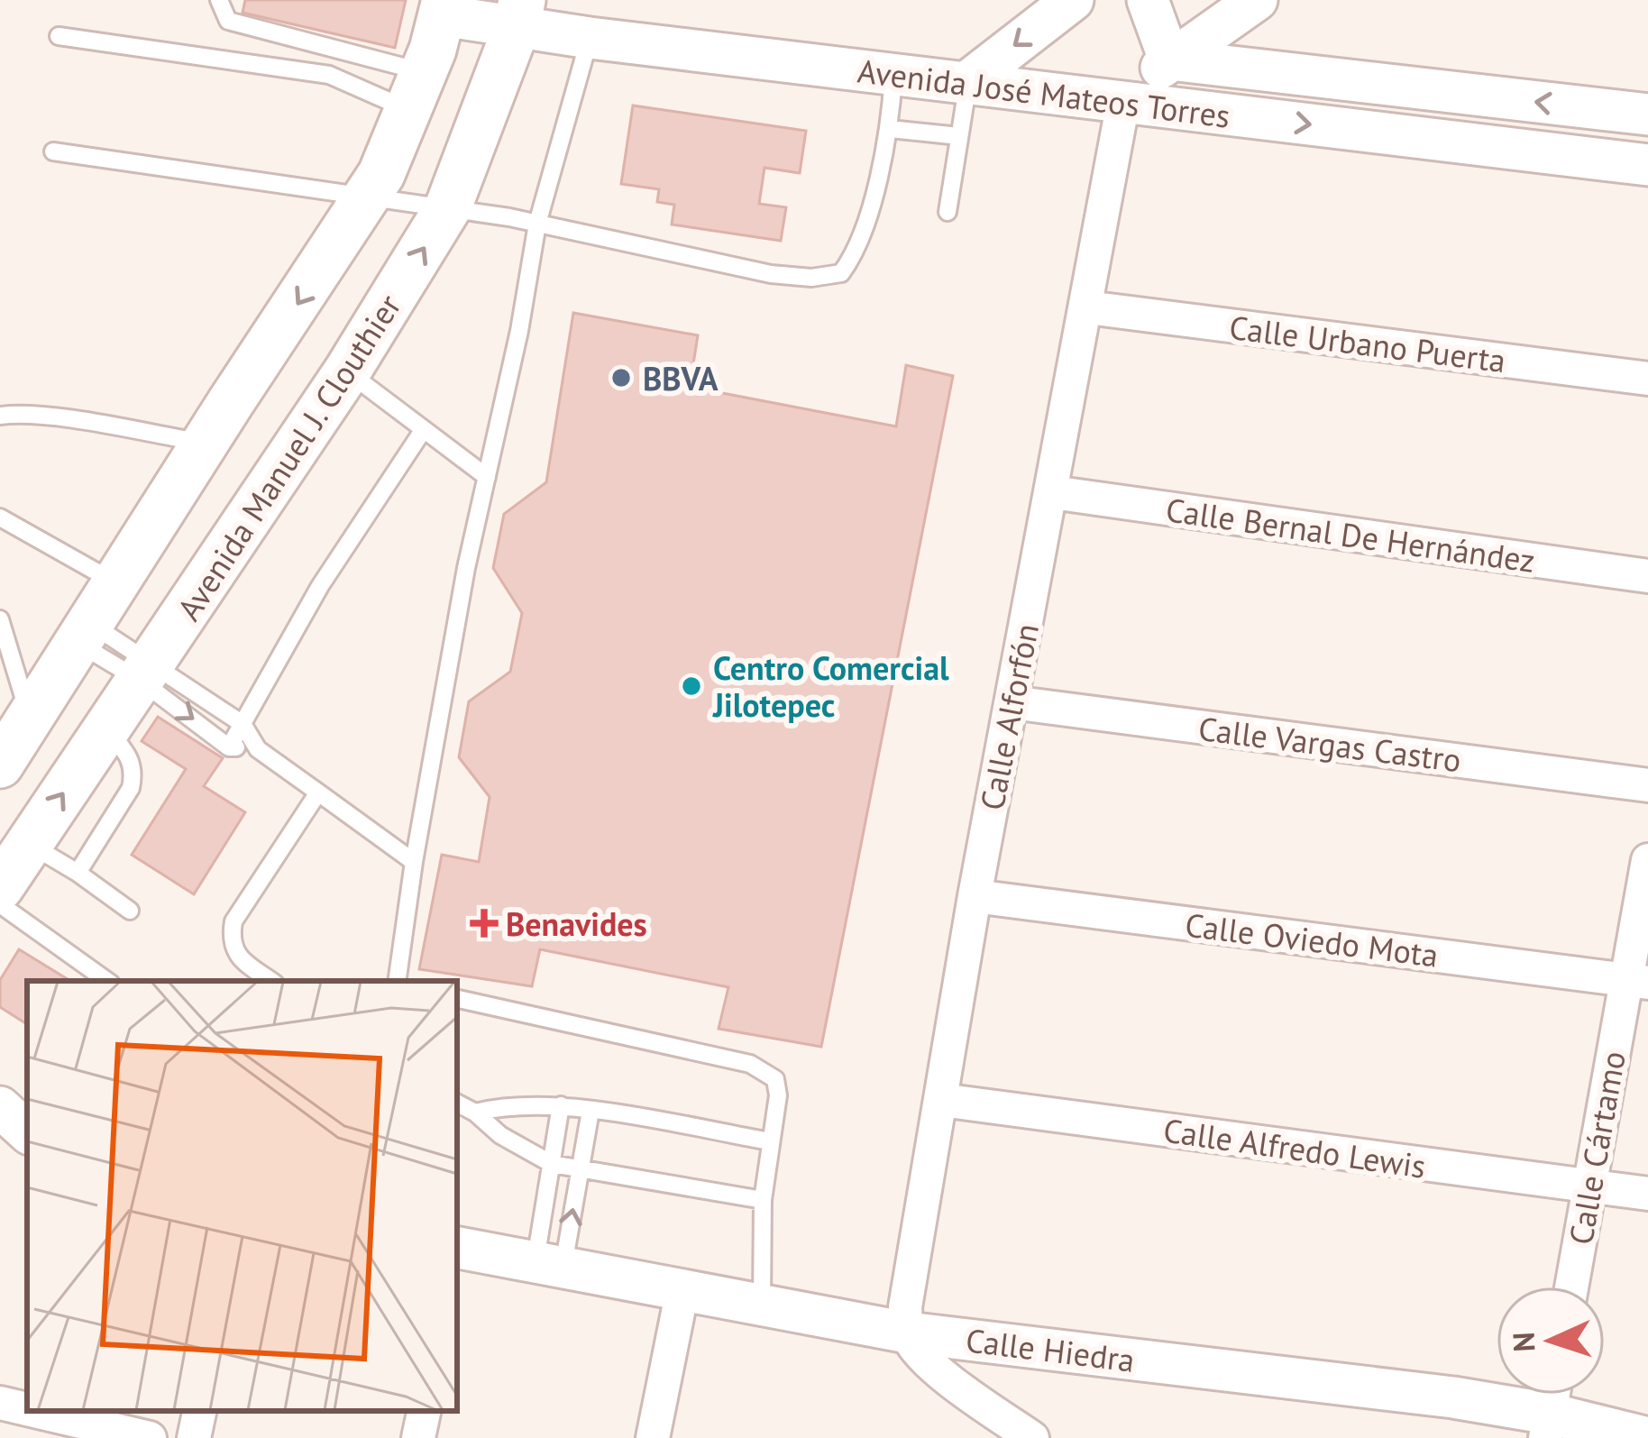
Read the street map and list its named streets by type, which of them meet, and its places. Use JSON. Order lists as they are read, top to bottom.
{
  "streets": {
    "main road": ["Avenida Manuel J. Clouthier"],
    "street": [
      "Avenida José Mateos Torres",
      "Calle Urbano Puerta",
      "Calle Bernal De Hernández",
      "Calle Alforfón",
      "Calle Vargas Castro",
      "Calle Oviedo Mota",
      "Calle Alfredo Lewis",
      "Calle Cártamo",
      "Calle Hiedra"
    ]
  },
  "crossings": [
    ["Avenida José Mateos Torres", "Avenida Manuel J. Clouthier"],
    ["Avenida José Mateos Torres", "Calle Alforfón"],
    ["Calle Urbano Puerta", "Calle Alforfón"],
    ["Calle Bernal De Hernández", "Calle Alforfón"],
    ["Calle Alforfón", "Calle Vargas Castro"],
    ["Calle Alforfón", "Calle Oviedo Mota"],
    ["Calle Alforfón", "Calle Alfredo Lewis"],
    ["Calle Alforfón", "Calle Hiedra"],
    ["Calle Oviedo Mota", "Calle Cártamo"],
    ["Calle Alfredo Lewis", "Calle Cártamo"]
  ],
  "places": {
    "other": ["BBVA", "Centro Comercial Jilotepec"],
    "health": ["Benavides"]
  },
  "north": "left"
}
